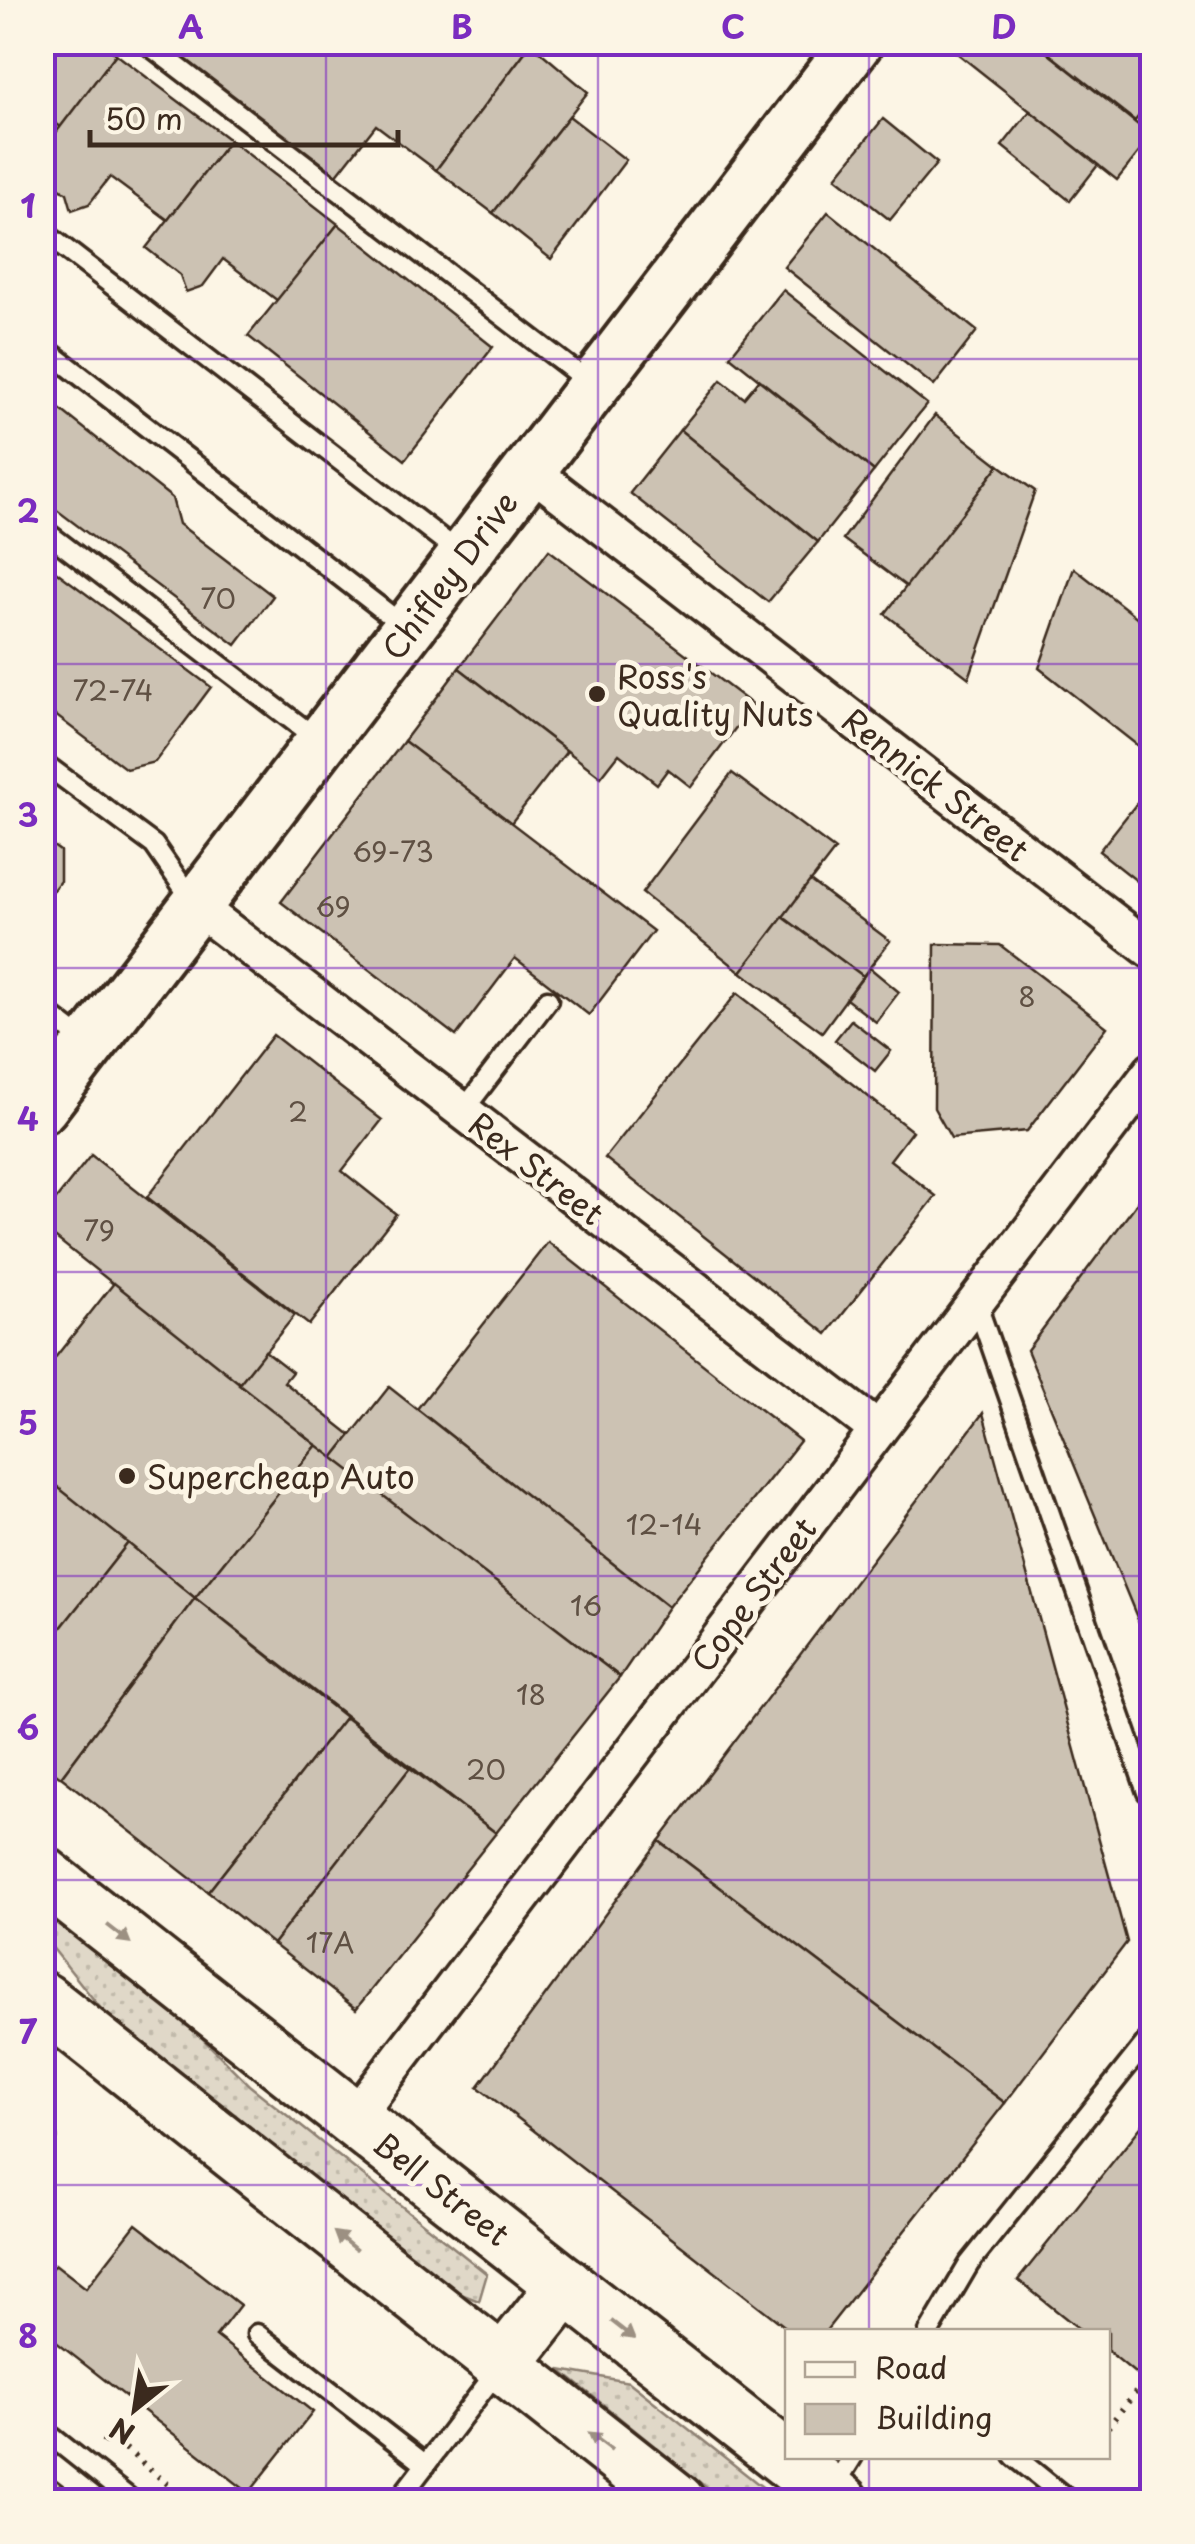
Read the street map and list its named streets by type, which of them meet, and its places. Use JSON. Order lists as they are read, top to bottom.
{
  "streets": {
    "highway": ["Bell Street"],
    "street": [
      "Chifley Drive",
      "Rennick Street",
      "Rex Street",
      "Cope Street"
    ]
  },
  "crossings": [
    ["Chifley Drive", "Rennick Street"],
    ["Chifley Drive", "Rex Street"],
    ["Rex Street", "Cope Street"],
    ["Cope Street", "Bell Street"]
  ],
  "places": ["Ross's Quality Nuts", "Supercheap Auto"],
  "house_numbers": [
    "70",
    "72-74",
    "69-73",
    "69",
    "8",
    "2",
    "79",
    "12-14",
    "16",
    "18",
    "20",
    "17A"
  ],
  "legend": ["Road", "Building"],
  "scale_bar": "50 m",
  "north": "bottom left",
  "grid": {
    "columns": [
      "A",
      "B",
      "C",
      "D"
    ],
    "rows": [
      "1",
      "2",
      "3",
      "4",
      "5",
      "6",
      "7",
      "8"
    ]
  }
}
